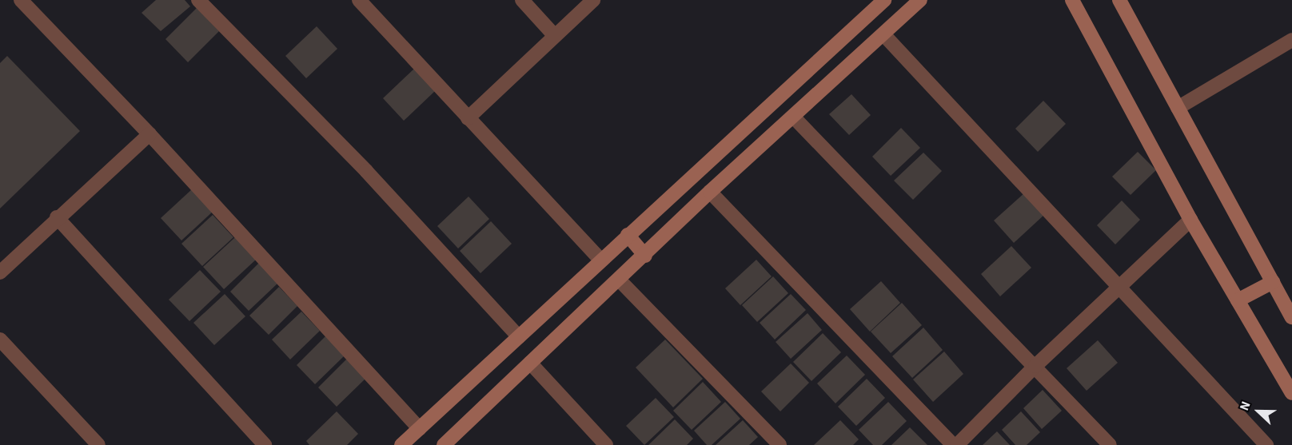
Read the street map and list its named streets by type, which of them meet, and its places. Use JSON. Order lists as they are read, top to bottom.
{
  "north": "left"
}
